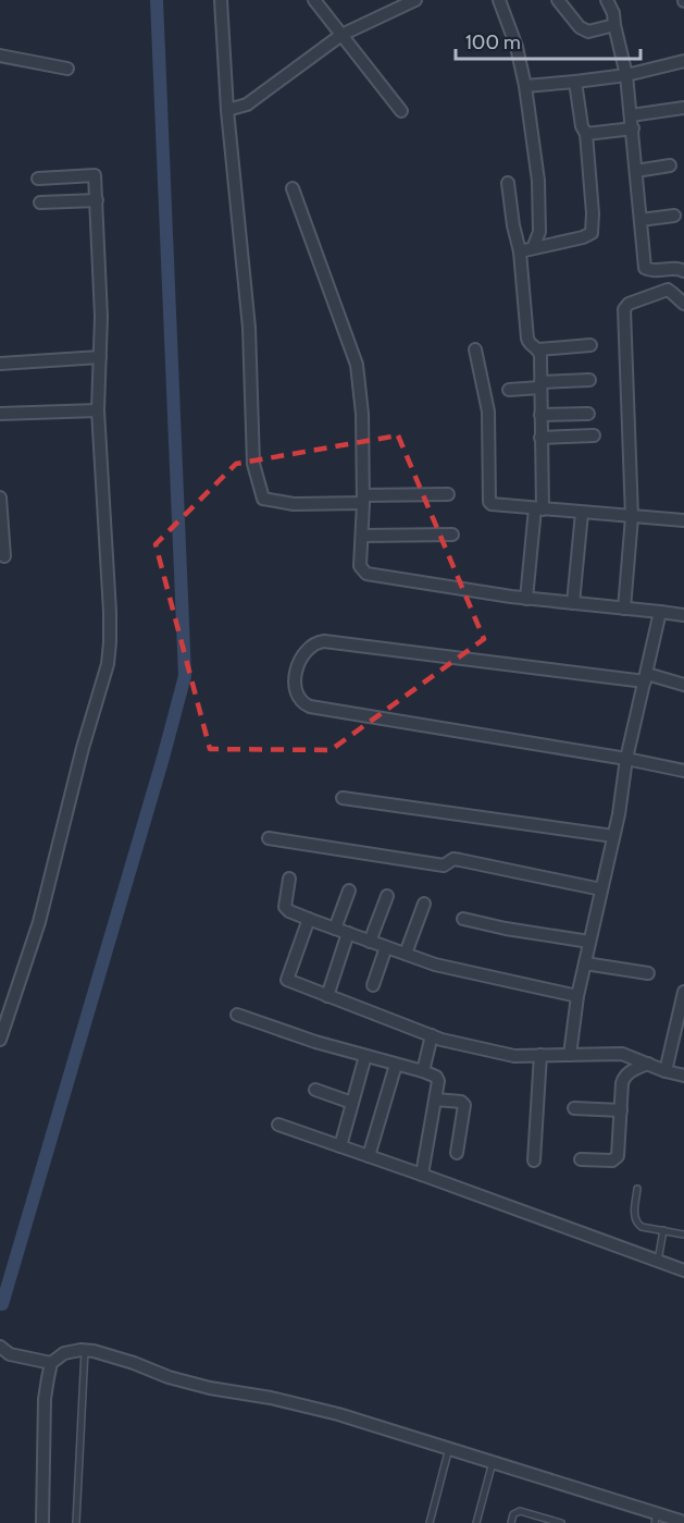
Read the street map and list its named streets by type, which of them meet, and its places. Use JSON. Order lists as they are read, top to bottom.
{
  "scale_bar": "100 m"
}
